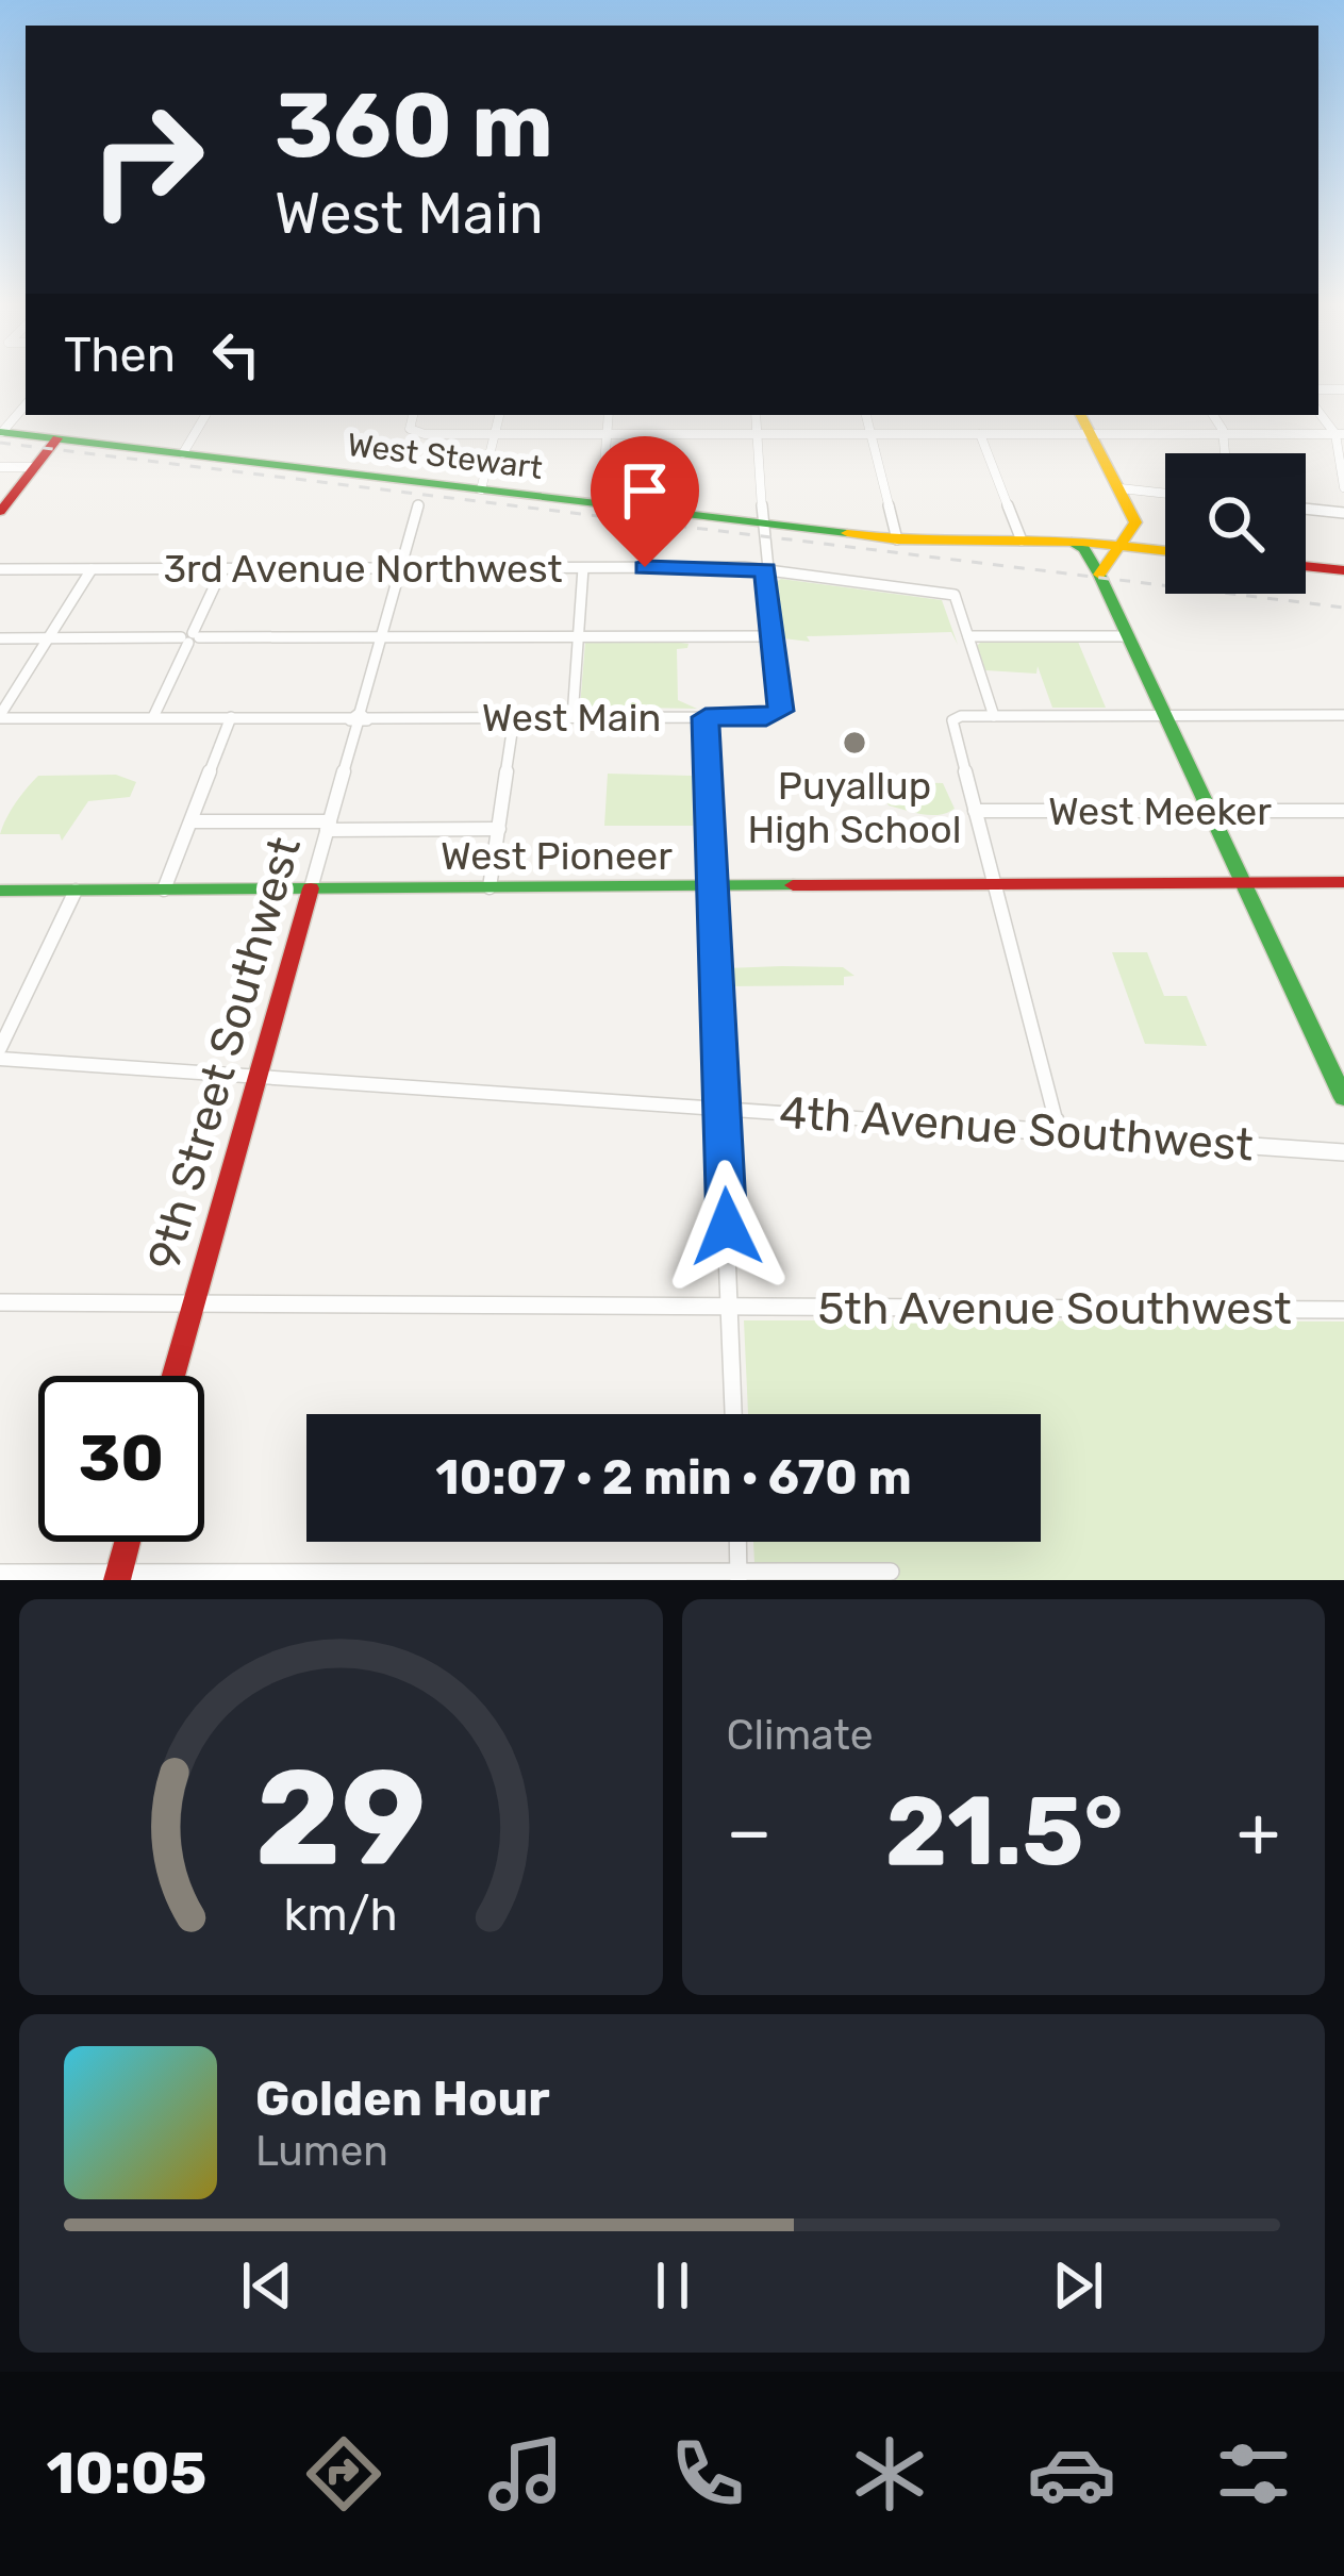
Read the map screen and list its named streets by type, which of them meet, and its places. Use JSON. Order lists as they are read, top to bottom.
{
  "streets": {
    "main road": ["West Stewart", "West Pioneer", "9th Street Southwest"],
    "street": [
      "3rd Avenue Northwest",
      "West Main",
      "West Meeker",
      "4th Avenue Southwest",
      "5th Avenue Southwest"
    ]
  },
  "crossings": [
    ["3rd Avenue Northwest", "9th Street Southwest"],
    ["West Main", "9th Street Southwest"],
    ["West Pioneer", "9th Street Southwest"],
    ["9th Street Southwest", "4th Avenue Southwest"],
    ["9th Street Southwest", "5th Avenue Southwest"]
  ],
  "places": ["Puyallup High School"],
  "page": {
    "turn": ["360 m", "West Main"],
    "then": "Then",
    "limit": "30",
    "trip": "10:07 · 2 min · 670 m",
    "tile": "Climate",
    "heat": ["−", "21.5°", "+"],
    "song": ["Golden Hour", "Lumen"],
    "tabs": "10:05",
    "gauge": ["29", "km/h"]
  }
}
